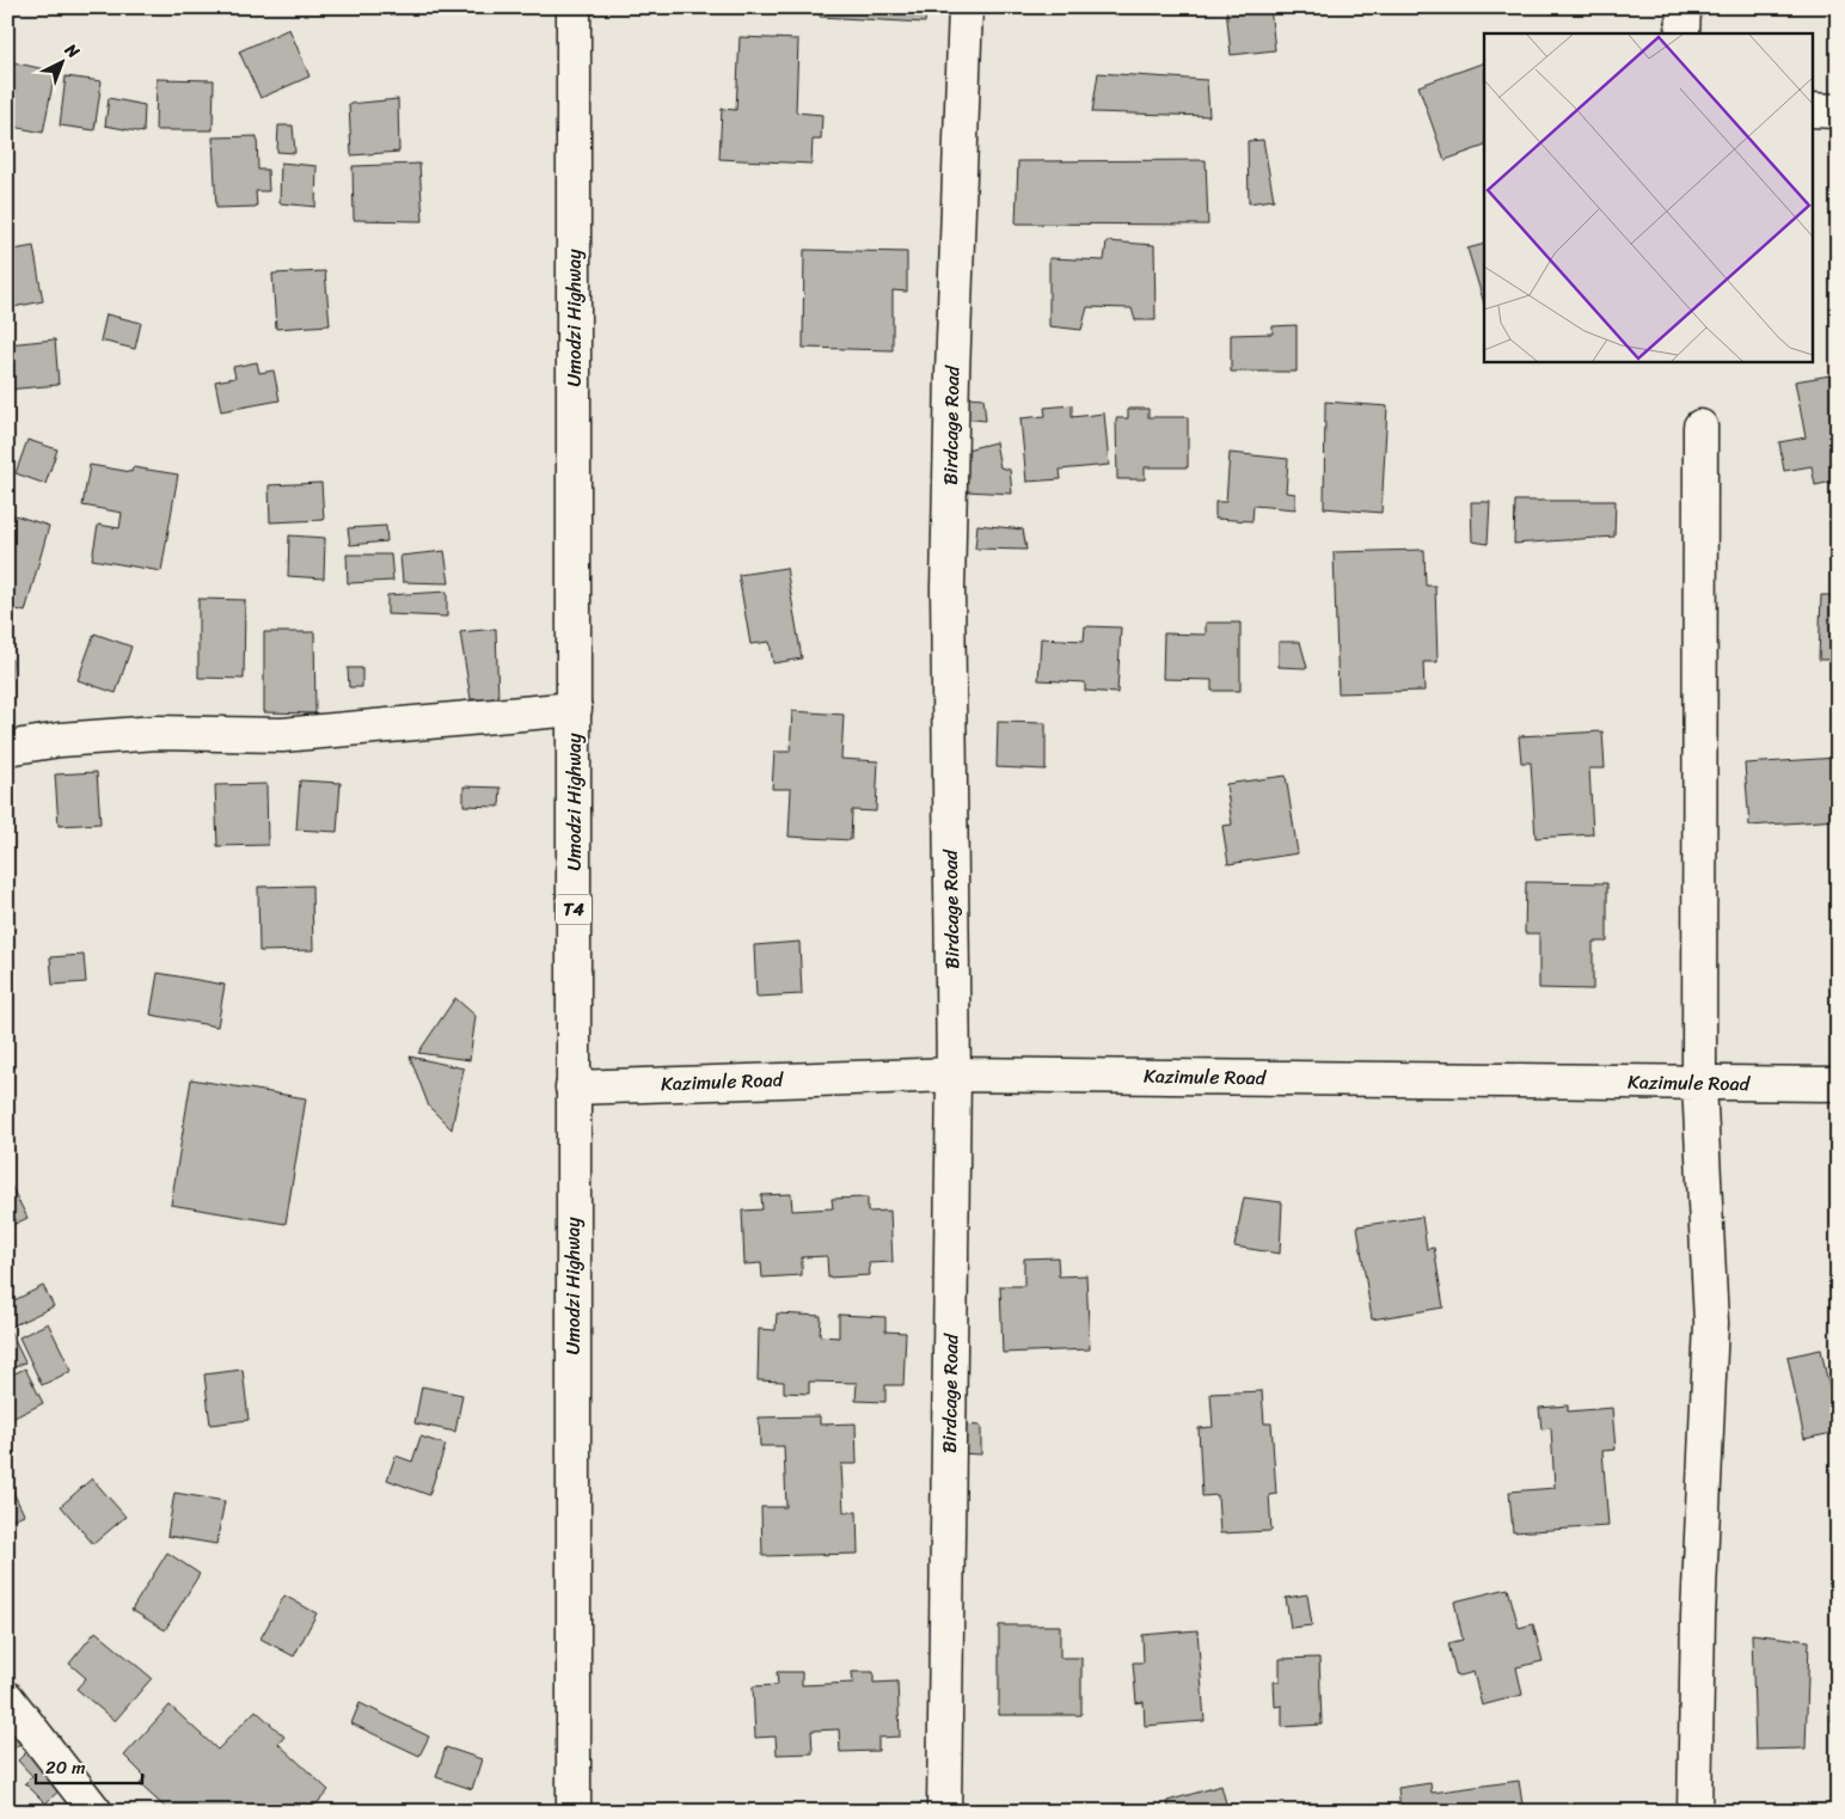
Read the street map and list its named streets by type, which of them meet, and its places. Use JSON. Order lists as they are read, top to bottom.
{
  "streets": {
    "main road": [
      "Umodzi Highway",
      "Birdcage Road",
      "T4",
      "Kazimule Road"
    ]
  },
  "crossings": [
    ["Umodzi Highway", "Kazimule Road"],
    ["Birdcage Road", "Kazimule Road"]
  ],
  "scale_bar": "20 m",
  "north": "top right"
}
